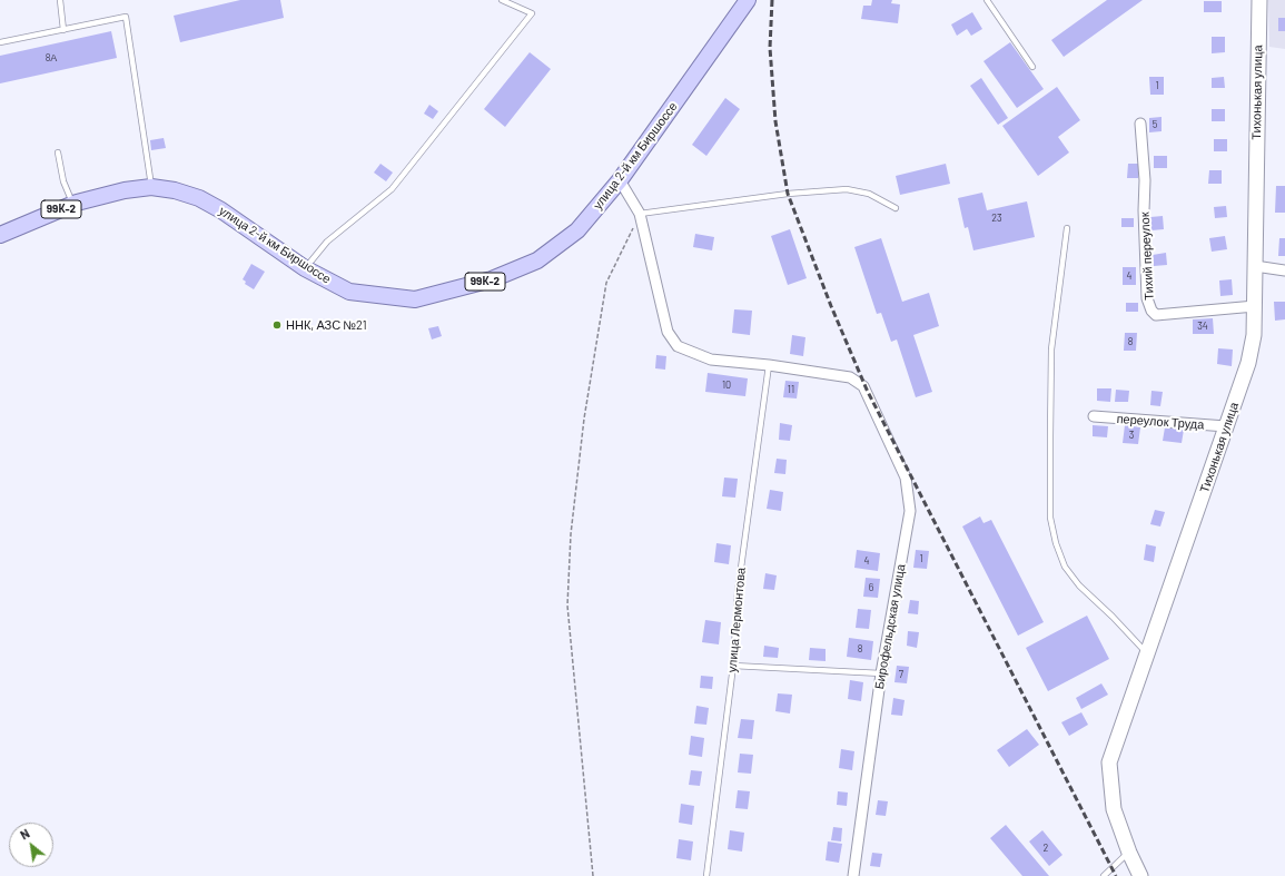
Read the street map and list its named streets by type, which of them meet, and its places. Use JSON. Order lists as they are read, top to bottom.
{
  "streets": {
    "main road": ["улица 2-й км Биршоссе", "99К-2"],
    "street": [
      "Тихонькая улица",
      "Тихий переулок",
      "переулок Труда",
      "Бирофельдская улица"
    ],
    "lane": ["улица Лермонтова"]
  },
  "crossings": [
    ["Тихонькая улица", "Тихий переулок"],
    ["Тихонькая улица", "переулок Труда"],
    ["улица 2-й км Биршоссе", "99К-2"],
    ["улица Лермонтова", "Бирофельдская улица"]
  ],
  "places": ["ННК, АЗС №21"],
  "house_numbers": [
    "8А",
    "1",
    "5",
    "23",
    "4",
    "34",
    "8",
    "10",
    "11",
    "3",
    "1",
    "4",
    "6",
    "8",
    "7",
    "2"
  ],
  "north": "top left"
}
